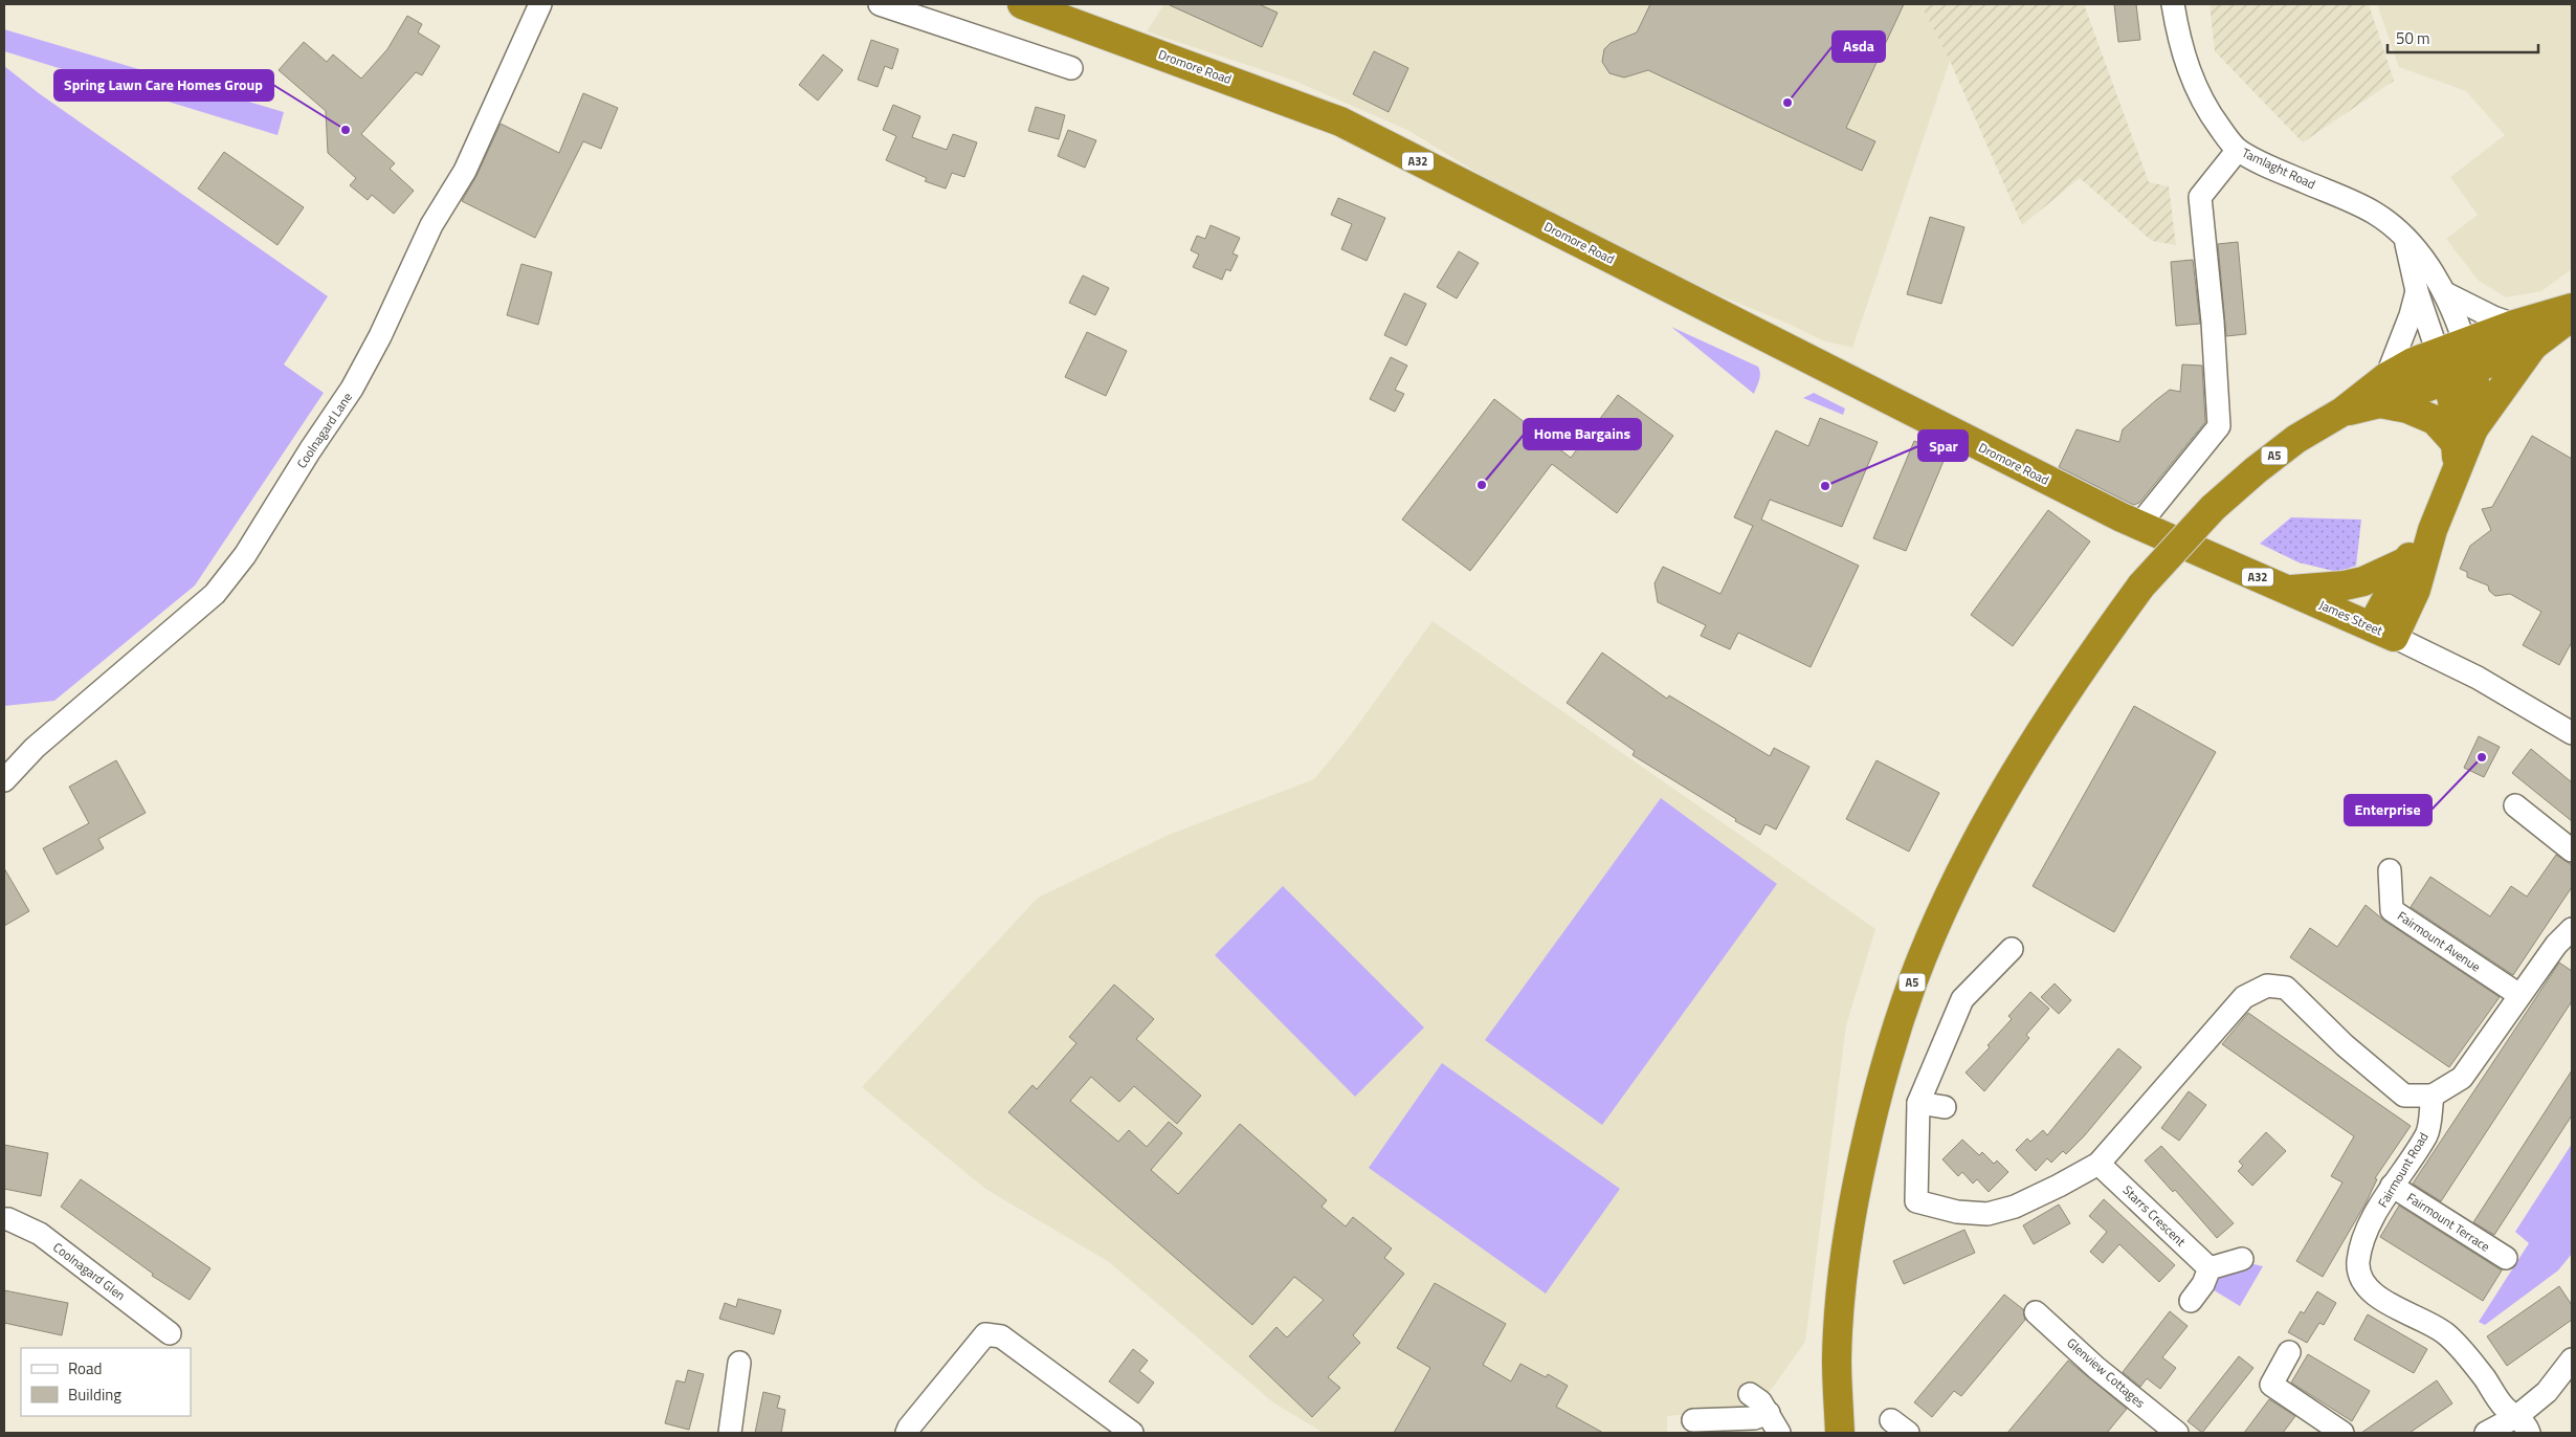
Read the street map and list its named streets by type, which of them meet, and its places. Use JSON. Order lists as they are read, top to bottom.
{
  "streets": {
    "highway": [
      "Dromore Road",
      "A32",
      "A5",
      "James Street"
    ],
    "street": [
      "Tamlaght Road",
      "Coolnagard Lane",
      "Fairmount Avenue",
      "Fairmount Road",
      "Starrs Crescent",
      "Fairmount Terrace",
      "Coolnagard Glen",
      "Glenview Cottages"
    ]
  },
  "crossings": [
    ["Dromore Road", "James Street"],
    ["Tamlaght Road", "A5"],
    ["Fairmount Road", "Fairmount Terrace"]
  ],
  "places": [
    "Asda",
    "Spring Lawn Care Homes Group",
    "Home Bargains",
    "Spar",
    "Enterprise"
  ],
  "legend": ["Road", "Building"],
  "scale_bar": "50 m"
}
